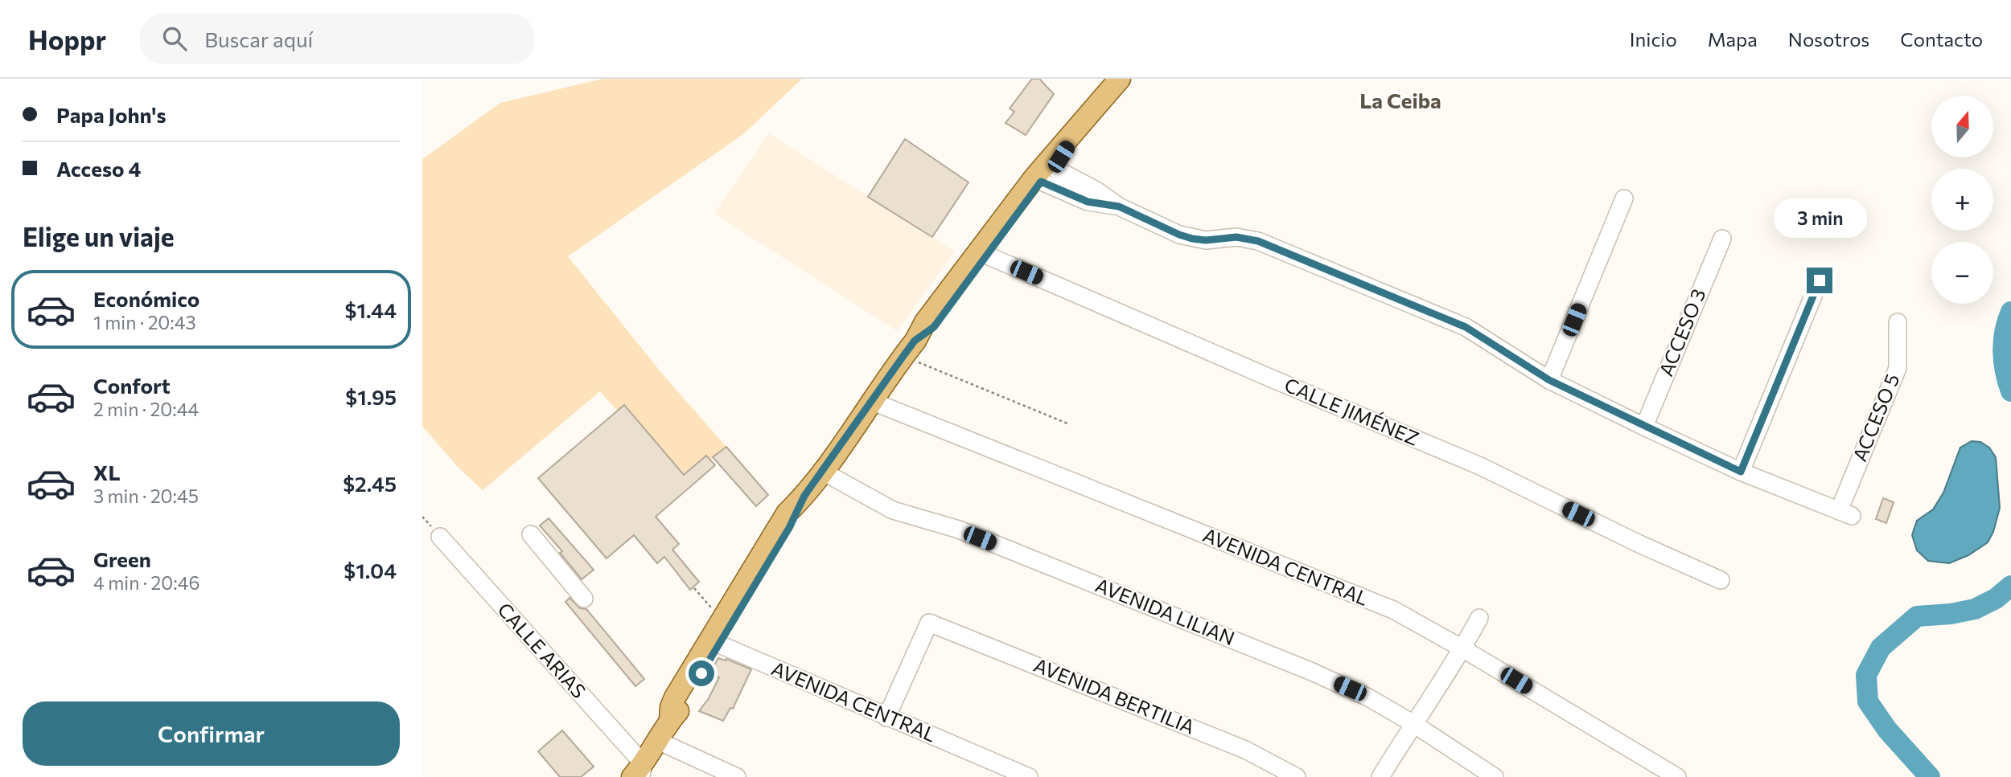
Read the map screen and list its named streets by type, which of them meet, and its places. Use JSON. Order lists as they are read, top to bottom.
{
  "streets": {
    "street": [
      "ACCESO 3",
      "CALLE JIMÉNEZ",
      "ACCESO 5",
      "AVENIDA CENTRAL",
      "AVENIDA LILIAN",
      "CALLE ARIAS",
      "AVENIDA BERTILIA"
    ]
  },
  "crossings": [
    ["AVENIDA CENTRAL", "AVENIDA BERTILIA"]
  ],
  "districts": ["La Ceiba"],
  "north": "top",
  "page": {
    "header": "Hoppr",
    "search": "Buscar aquí",
    "nav": [
      "Inicio",
      "Mapa",
      "Nosotros",
      "Contacto"
    ],
    "banner": ["Papa John's", "Acceso 4"],
    "map_buttons": ["+", "−"],
    "bubble": "3 min",
    "heading": "Elige un viaje",
    "list": [
      {
        "name": "Económico",
        "note": "1 min · 20:43",
        "value": "$1.44"
      },
      {
        "name": "Confort",
        "note": "2 min · 20:44",
        "value": "$1.95"
      },
      {
        "name": "XL",
        "note": "3 min · 20:45",
        "value": "$2.45"
      },
      {
        "name": "Green",
        "note": "4 min · 20:46",
        "value": "$1.04"
      }
    ],
    "buttons": "Confirmar"
  }
}
